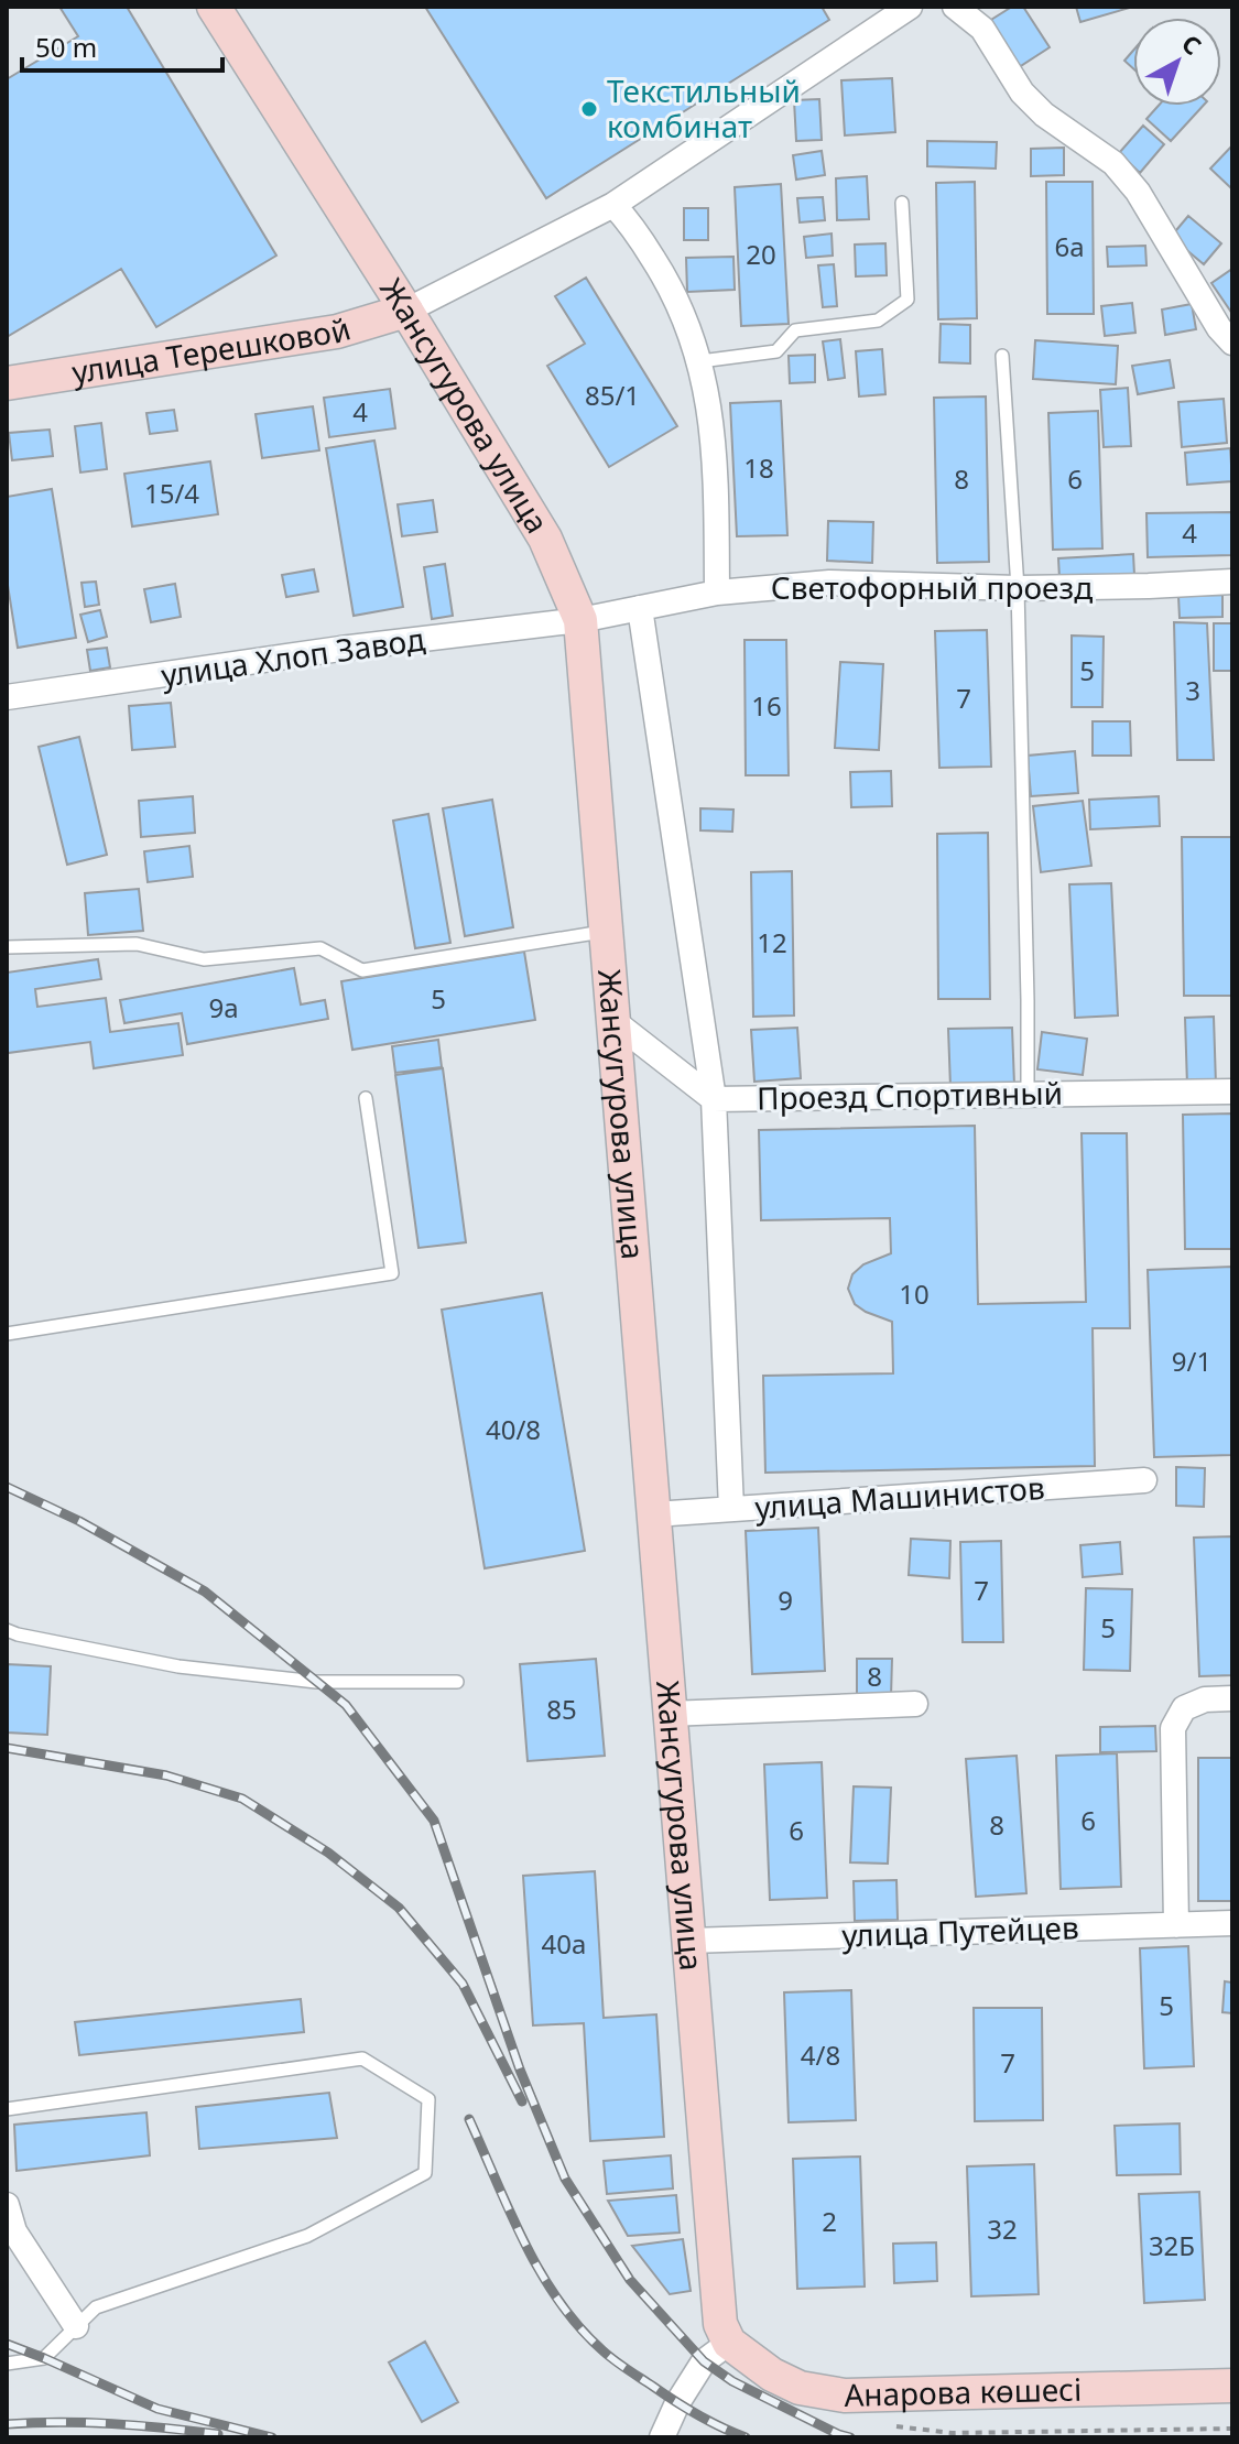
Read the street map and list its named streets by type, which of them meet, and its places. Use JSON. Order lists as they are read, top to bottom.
{
  "streets": {
    "street": [
      "улица Терешковой",
      "Жансугурова улица",
      "Светофорный проезд",
      "улица Хлоп Завод",
      "Проезд Спортивный",
      "улица Машинистов",
      "улица Путейцев",
      "Анарова көшесі"
    ]
  },
  "crossings": [
    ["улица Терешковой", "Жансугурова улица"],
    ["Жансугурова улица", "Светофорный проезд"],
    ["Жансугурова улица", "улица Хлоп Завод"],
    ["Жансугурова улица", "Проезд Спортивный"],
    ["Жансугурова улица", "улица Машинистов"],
    ["Жансугурова улица", "улица Путейцев"],
    ["Жансугурова улица", "Анарова көшесі"],
    ["Светофорный проезд", "улица Хлоп Завод"]
  ],
  "places": ["Текстильный комбинат"],
  "house_numbers": [
    "6а",
    "20",
    "85/1",
    "4",
    "18",
    "8",
    "6",
    "15/4",
    "4",
    "5",
    "3",
    "7",
    "16",
    "12",
    "5",
    "9а",
    "10",
    "9/1",
    "40/8",
    "7",
    "9",
    "5",
    "8",
    "85",
    "6",
    "8",
    "6",
    "40а",
    "5",
    "4/8",
    "7",
    "2",
    "32",
    "32Б"
  ],
  "scale_bar": "50 m",
  "north": "top right"
}
